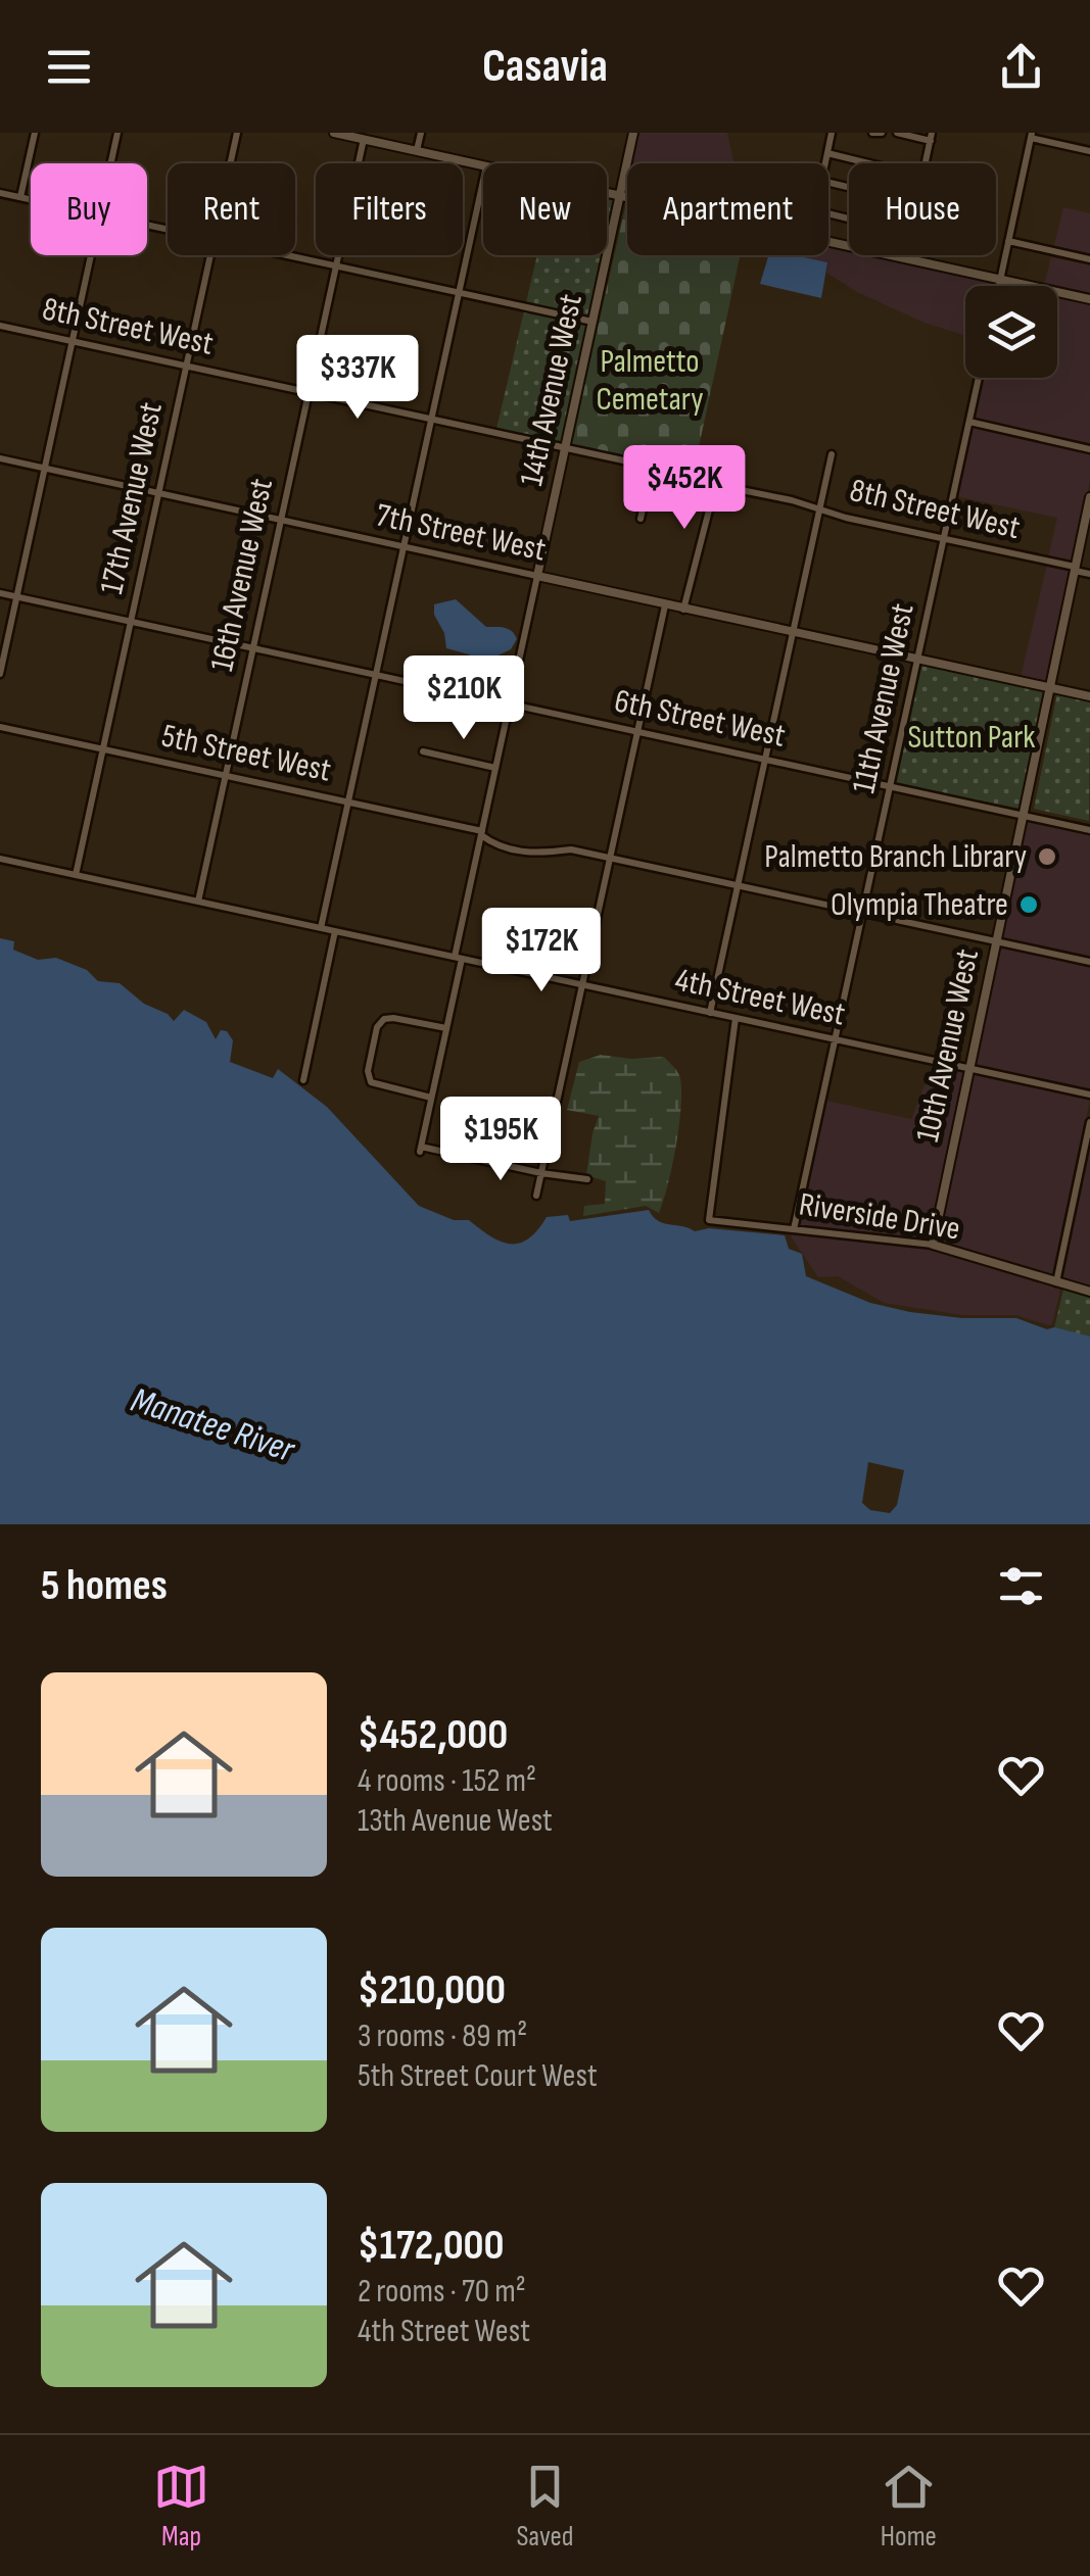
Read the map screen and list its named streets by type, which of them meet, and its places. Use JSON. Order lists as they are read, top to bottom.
{
  "streets": {
    "street": [
      "8th Street West",
      "14th Avenue West",
      "17th Avenue West",
      "7th Street West",
      "16th Avenue West",
      "11th Avenue West",
      "6th Street West",
      "5th Street West",
      "4th Street West",
      "10th Avenue West",
      "Riverside Drive"
    ]
  },
  "crossings": [
    ["8th Street West", "14th Avenue West"],
    ["8th Street West", "17th Avenue West"],
    ["8th Street West", "16th Avenue West"],
    ["8th Street West", "11th Avenue West"],
    ["8th Street West", "10th Avenue West"],
    ["14th Avenue West", "7th Street West"],
    ["14th Avenue West", "6th Street West"],
    ["14th Avenue West", "5th Street West"],
    ["14th Avenue West", "4th Street West"],
    ["17th Avenue West", "7th Street West"],
    ["17th Avenue West", "6th Street West"],
    ["17th Avenue West", "5th Street West"],
    ["17th Avenue West", "4th Street West"],
    ["7th Street West", "16th Avenue West"],
    ["7th Street West", "11th Avenue West"],
    ["7th Street West", "10th Avenue West"],
    ["16th Avenue West", "6th Street West"],
    ["16th Avenue West", "5th Street West"],
    ["16th Avenue West", "4th Street West"],
    ["11th Avenue West", "6th Street West"],
    ["11th Avenue West", "5th Street West"],
    ["11th Avenue West", "4th Street West"],
    ["11th Avenue West", "Riverside Drive"],
    ["6th Street West", "10th Avenue West"],
    ["5th Street West", "10th Avenue West"],
    ["4th Street West", "10th Avenue West"],
    ["4th Street West", "Riverside Drive"],
    ["10th Avenue West", "Riverside Drive"]
  ],
  "water": ["Manatee River"],
  "parks": ["Palmetto Cemetary", "Sutton Park"],
  "places": ["Palmetto Branch Library", "Olympia Theatre"],
  "page": {
    "header": "Casavia",
    "chip": [
      "Buy",
      "Rent",
      "Filters",
      "New",
      "Apartment",
      "House"
    ],
    "price": [
      "$337K",
      "$452K",
      "$210K",
      "$172K",
      "$195K"
    ],
    "heading": "5 homes",
    "list": [
      {
        "name": "$452,000",
        "note": "4 rooms · 152 m² · 13th Avenue West"
      },
      {
        "name": "$210,000",
        "note": "3 rooms · 89 m² · 5th Street Court West"
      },
      {
        "name": "$172,000",
        "note": "2 rooms · 70 m² · 4th Street West"
      }
    ],
    "tabs": ["Map", "Saved", "Home"]
  }
}
